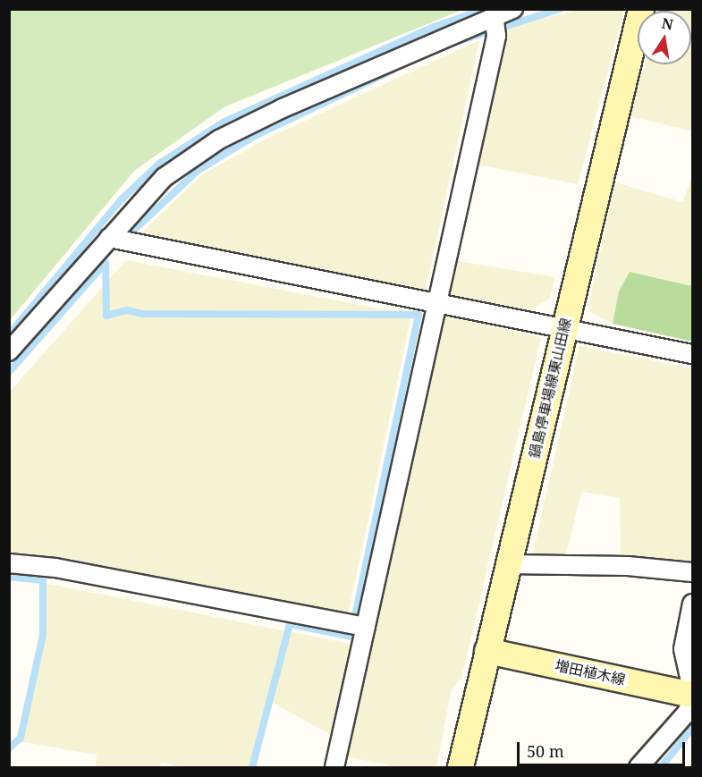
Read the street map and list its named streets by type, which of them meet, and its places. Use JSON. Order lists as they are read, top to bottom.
{
  "streets": {
    "main road": ["鍋島停車場線東山田線", "増田植木線"]
  },
  "crossings": [
    ["鍋島停車場線東山田線", "増田植木線"]
  ],
  "scale_bar": "50 m",
  "north": "top"
}
